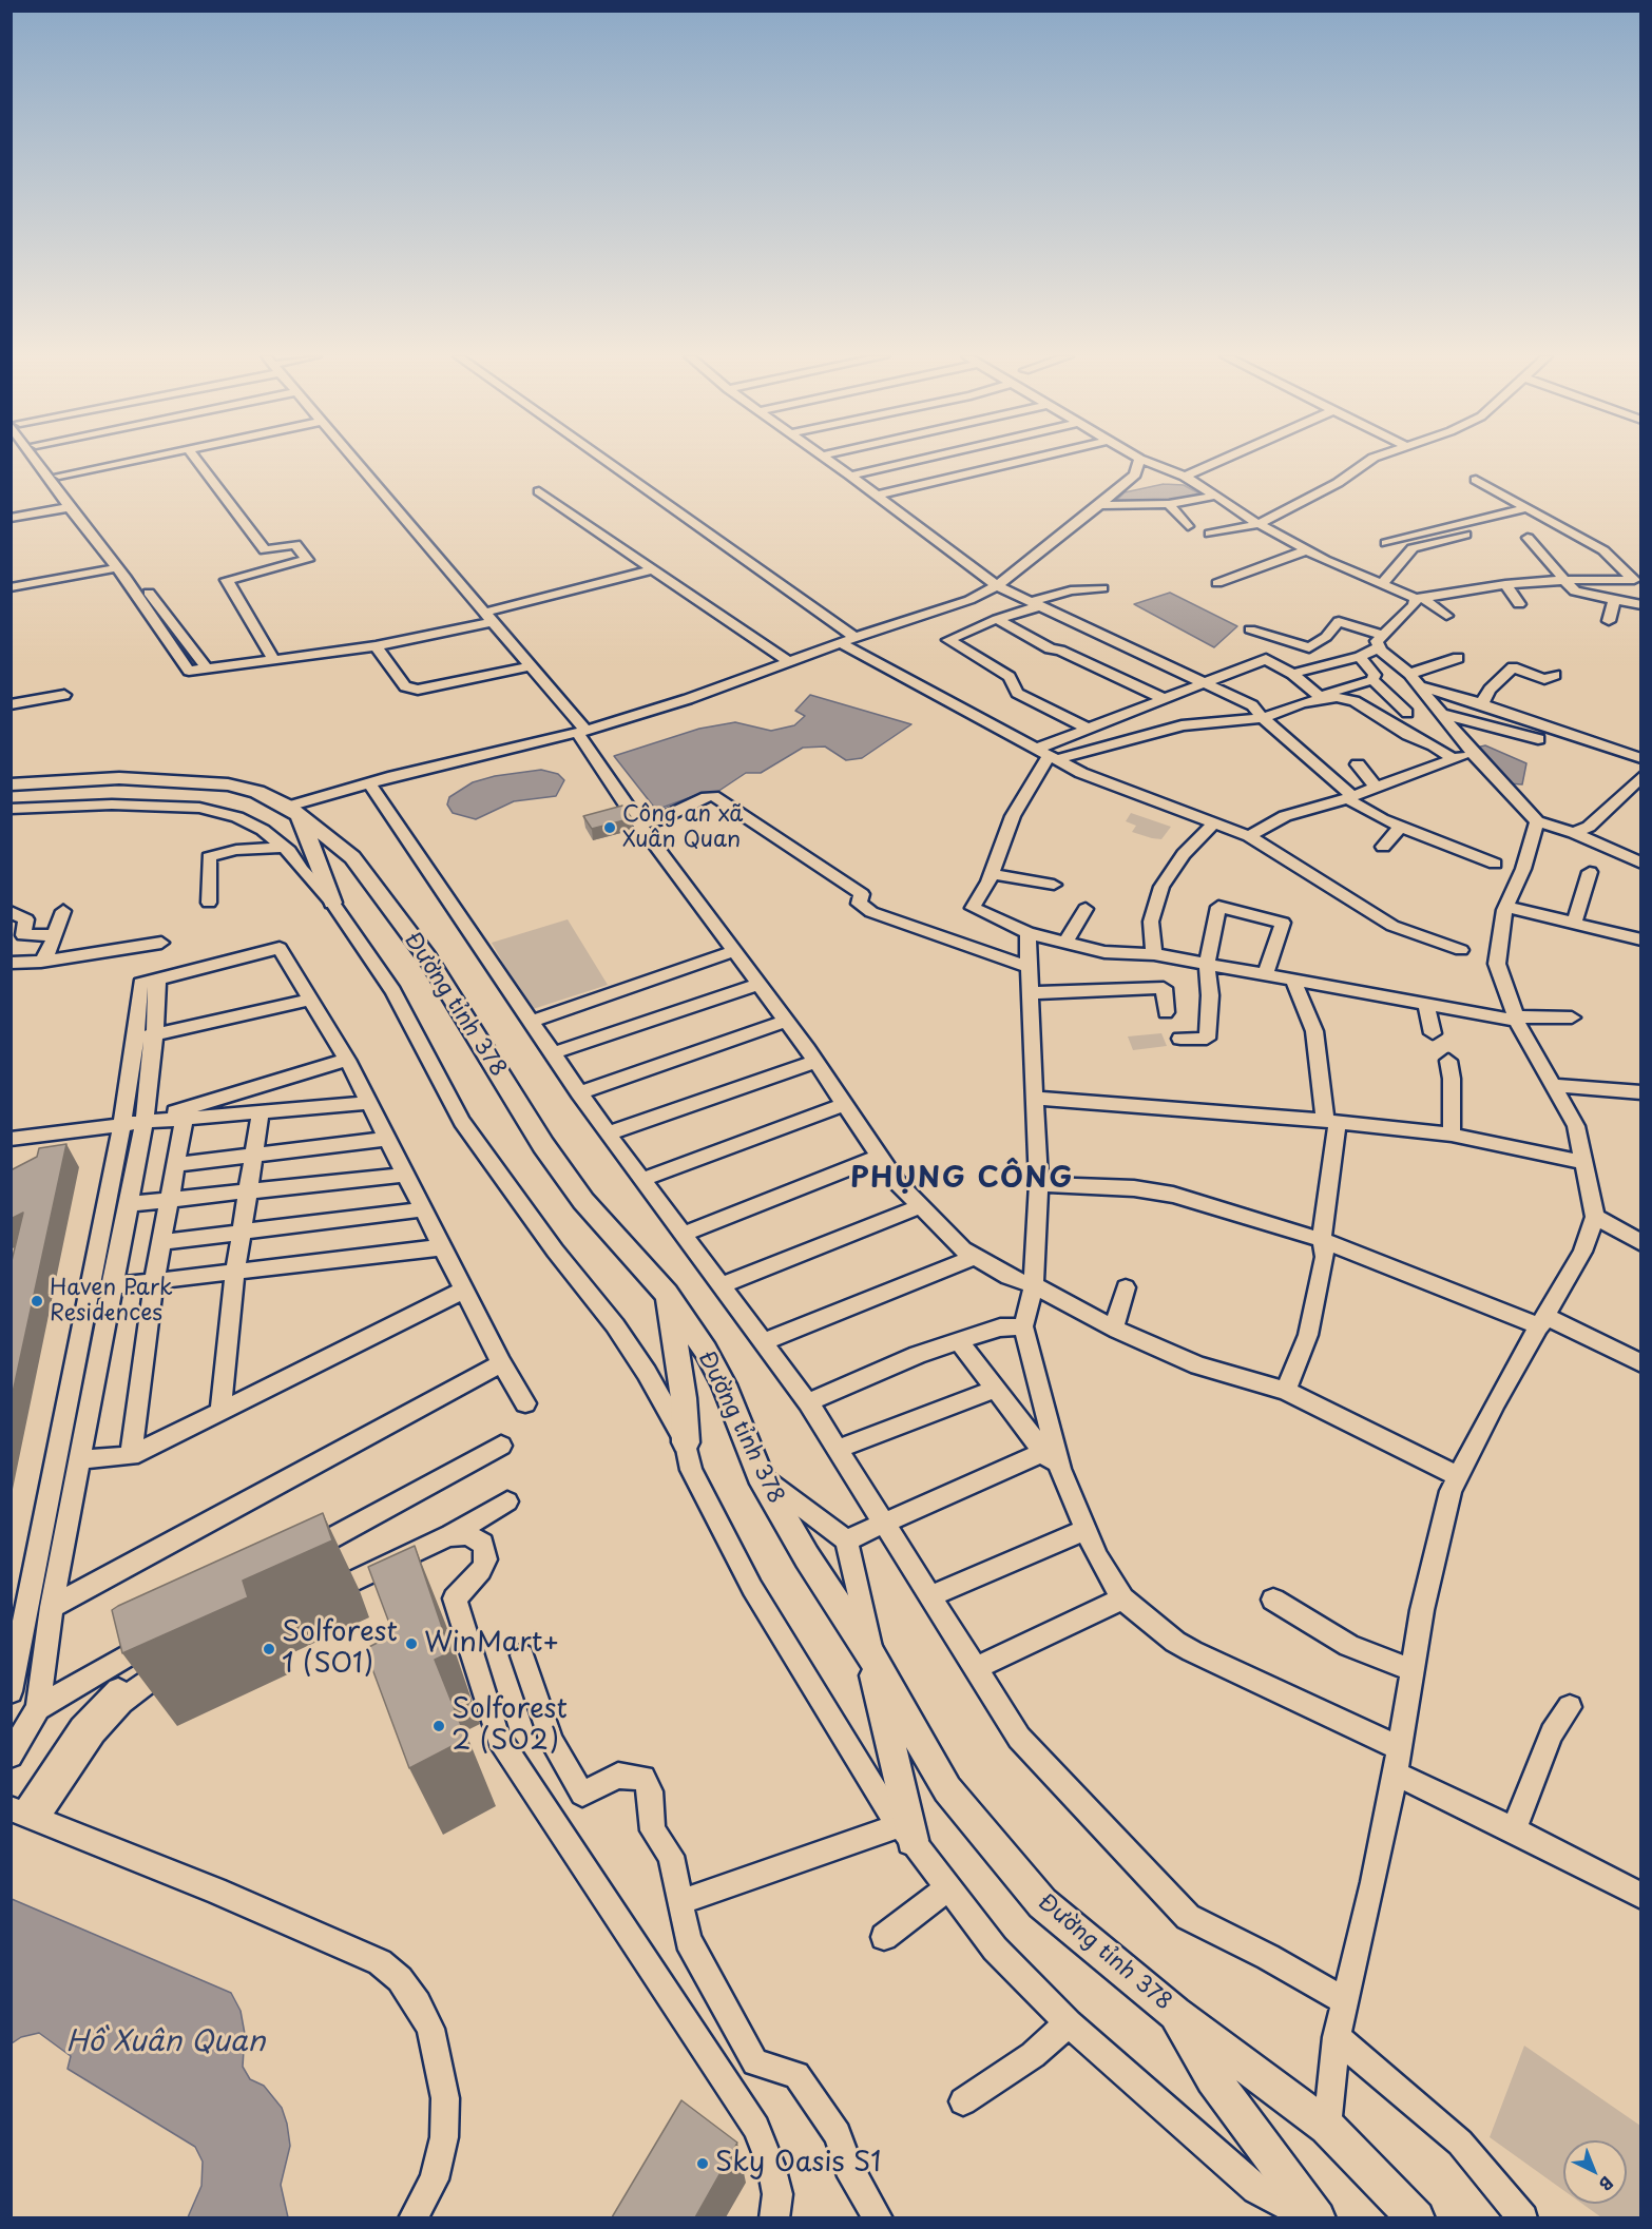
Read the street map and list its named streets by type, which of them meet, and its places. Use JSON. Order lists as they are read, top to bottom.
{
  "streets": {
    "main road": ["Đường tỉnh 378"]
  },
  "districts": ["PHỤNG CÔNG"],
  "water": ["Hồ Xuân Quan"],
  "places": [
    "Công an xã Xuân Quan",
    "Haven Park Residences",
    "WinMart+",
    "Solforest 1 (SO1)",
    "Solforest 2 (SO2)",
    "Sky Oasis S1"
  ],
  "north": "bottom right"
}
